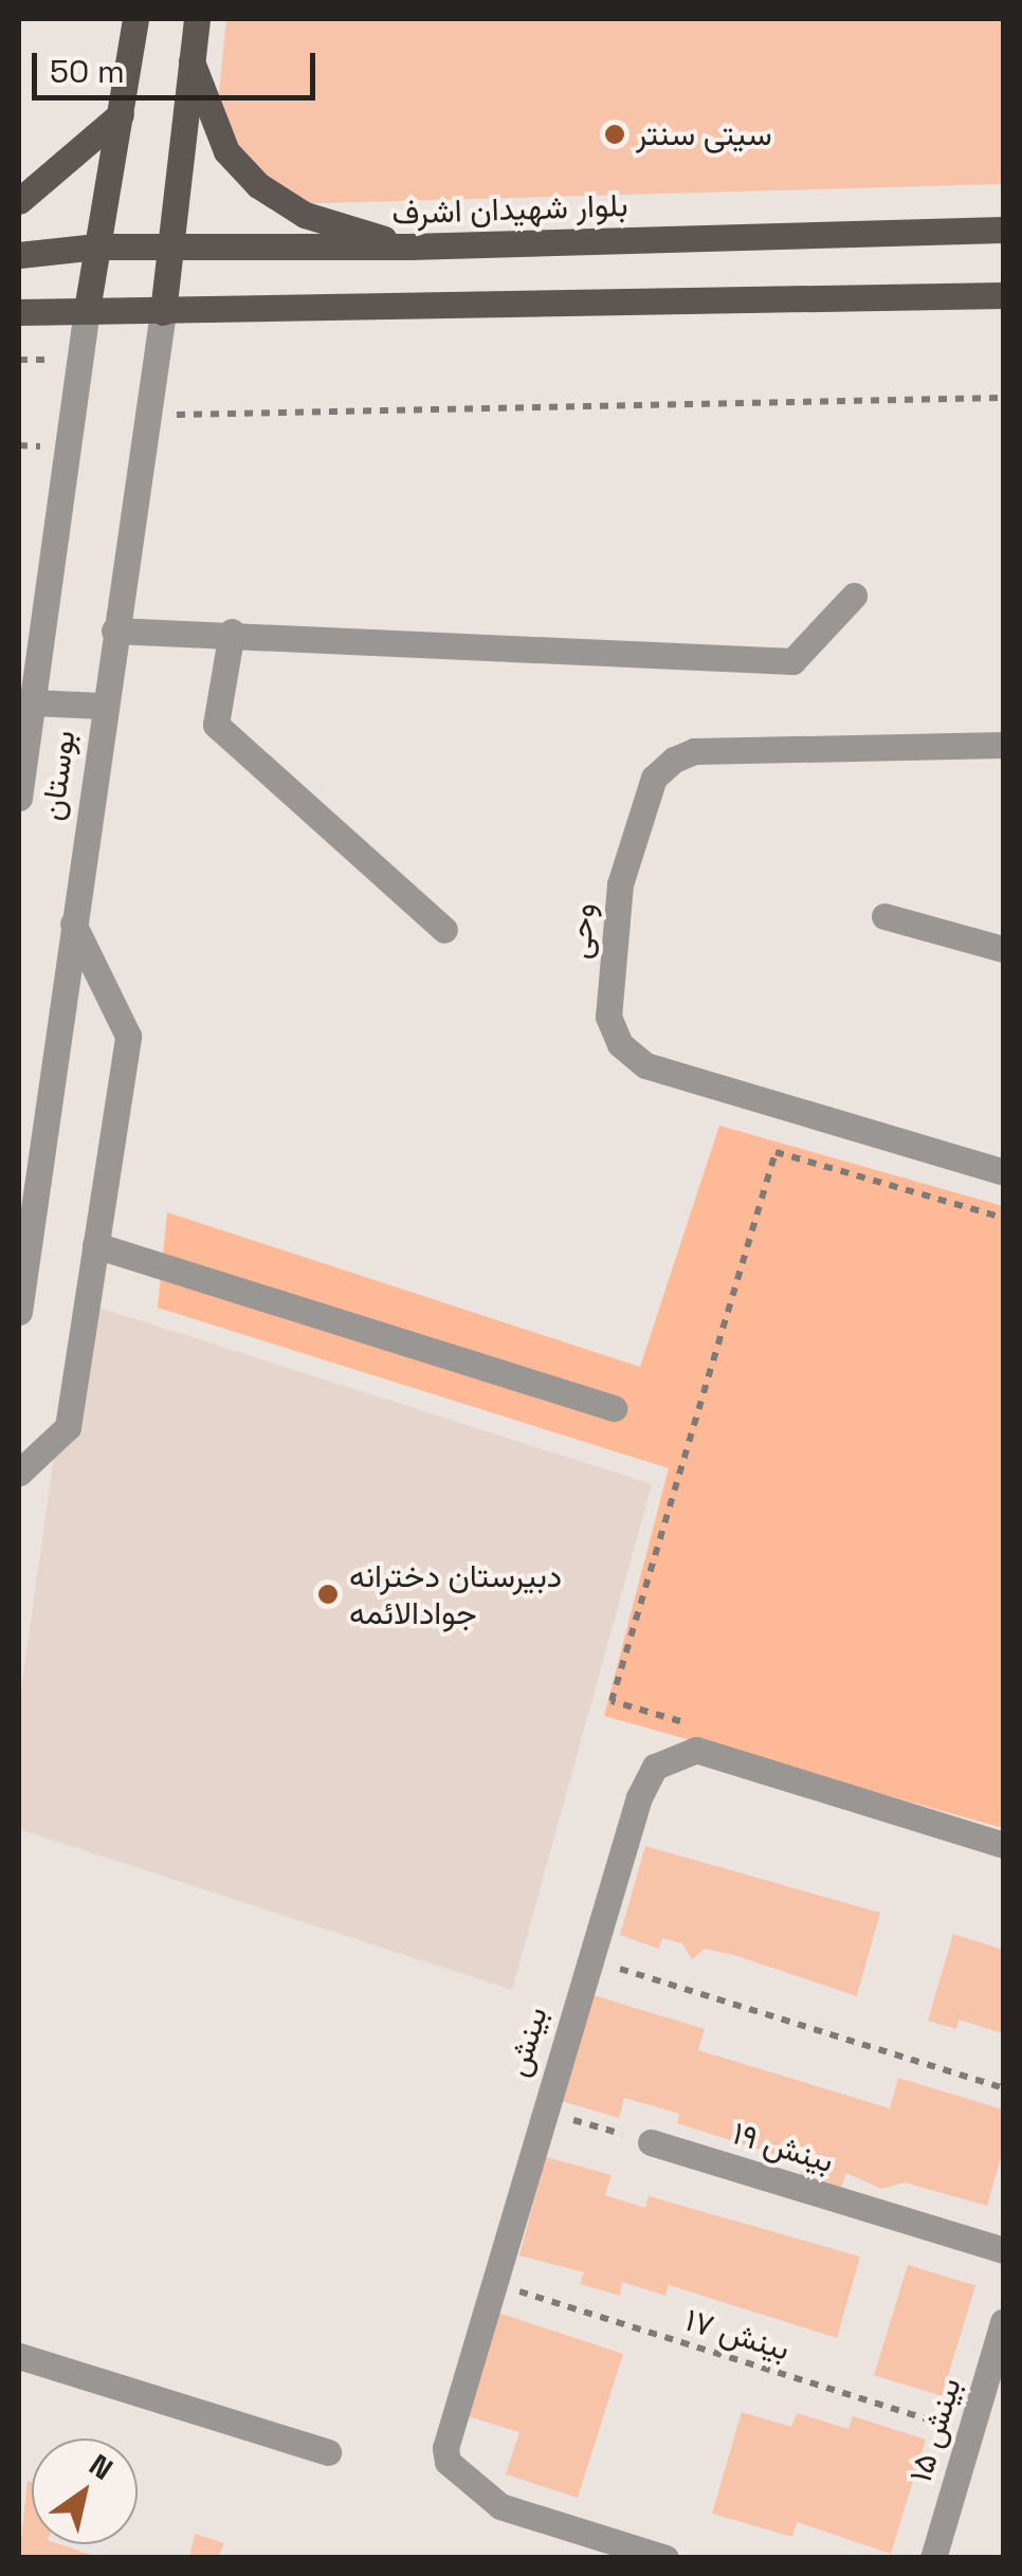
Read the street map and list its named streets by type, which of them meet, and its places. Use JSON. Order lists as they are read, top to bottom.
{
  "streets": {
    "main road": ["بلوار شهیدان اشرف"],
    "street": [
      "بوستان",
      "وحی",
      "بینش",
      "بینش ۱۹",
      "بینش ۱۵"
    ],
    "path": ["بینش ۱۷"]
  },
  "crossings": [
    ["بینش", "بینش ۱۷"],
    ["بینش ۱۷", "بینش ۱۵"]
  ],
  "places": ["سیتی سنتر", "دبیرستان دخترانه جوادالائمه"],
  "scale_bar": "50 m",
  "north": "top right"
}
